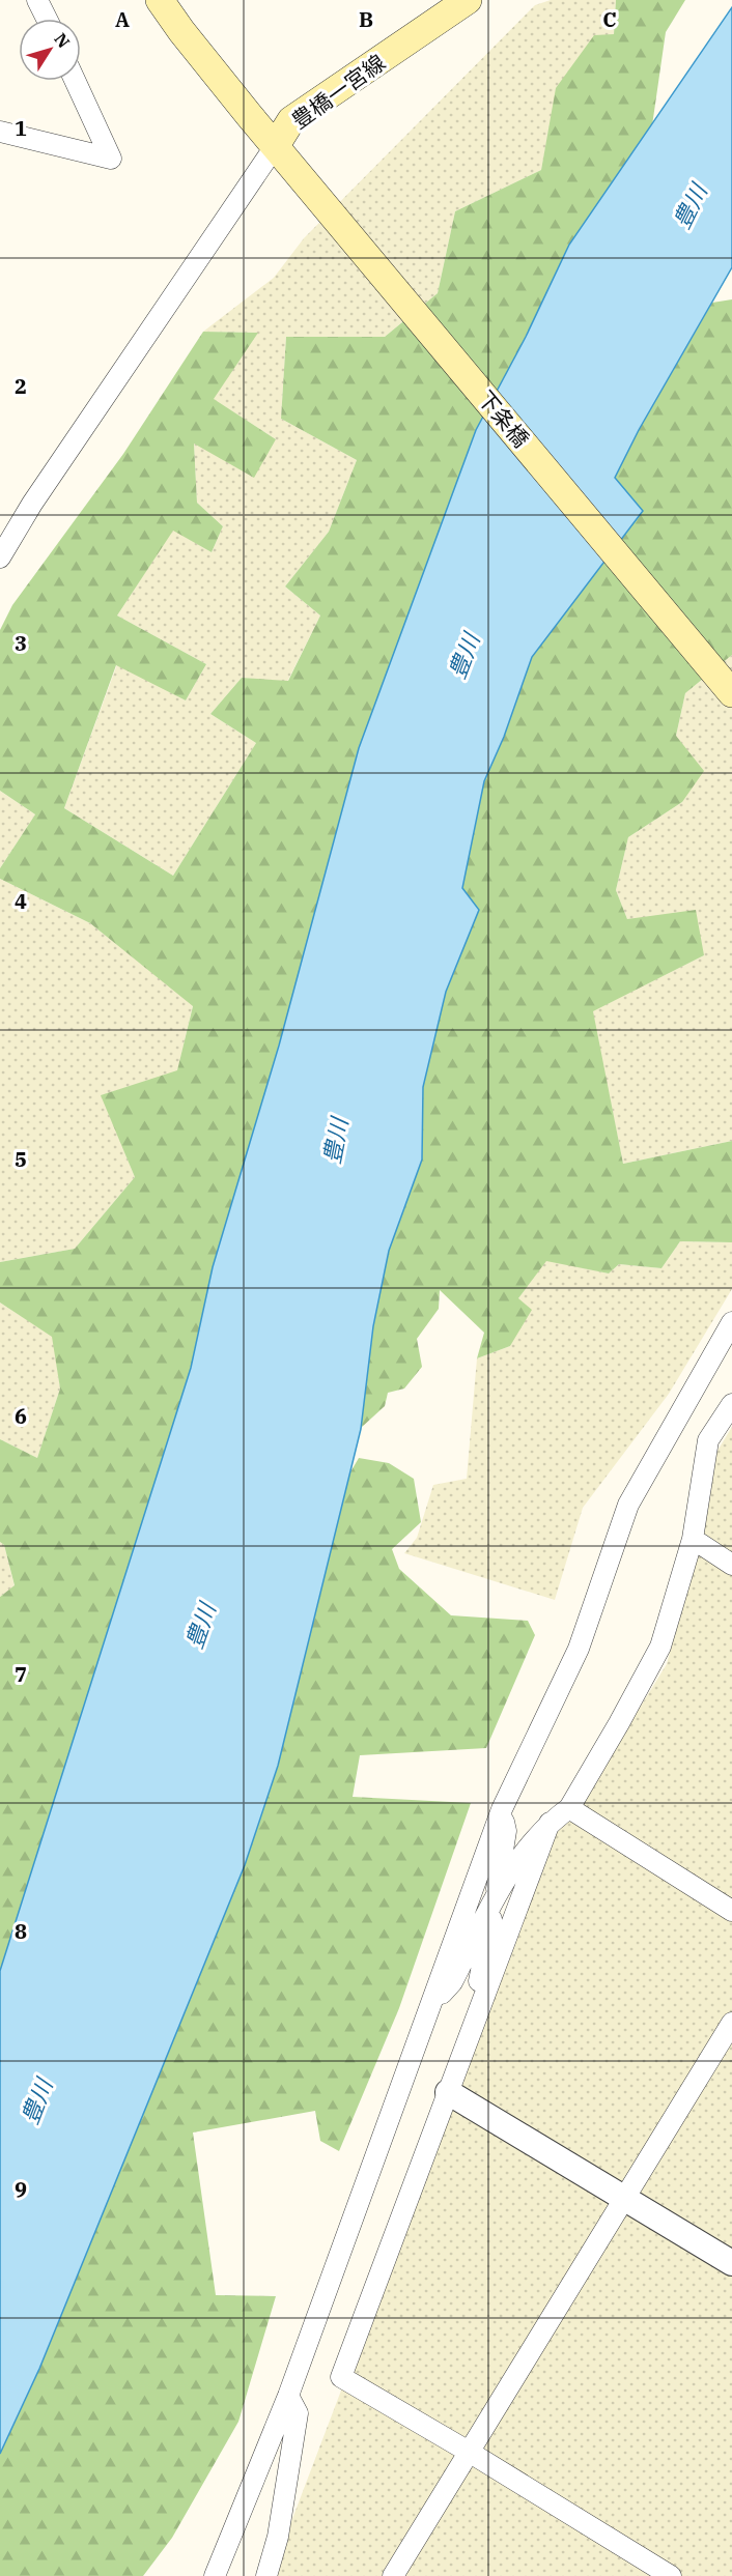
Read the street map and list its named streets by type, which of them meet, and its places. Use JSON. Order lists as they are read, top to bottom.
{
  "streets": {
    "main road": ["豊橋一宮線", "下条橋"]
  },
  "crossings": [
    ["豊橋一宮線", "下条橋"]
  ],
  "water": ["豊川"],
  "north": "top right",
  "grid": {
    "columns": ["A", "B", "C"],
    "rows": [
      "1",
      "2",
      "3",
      "4",
      "5",
      "6",
      "7",
      "8",
      "9"
    ]
  }
}
